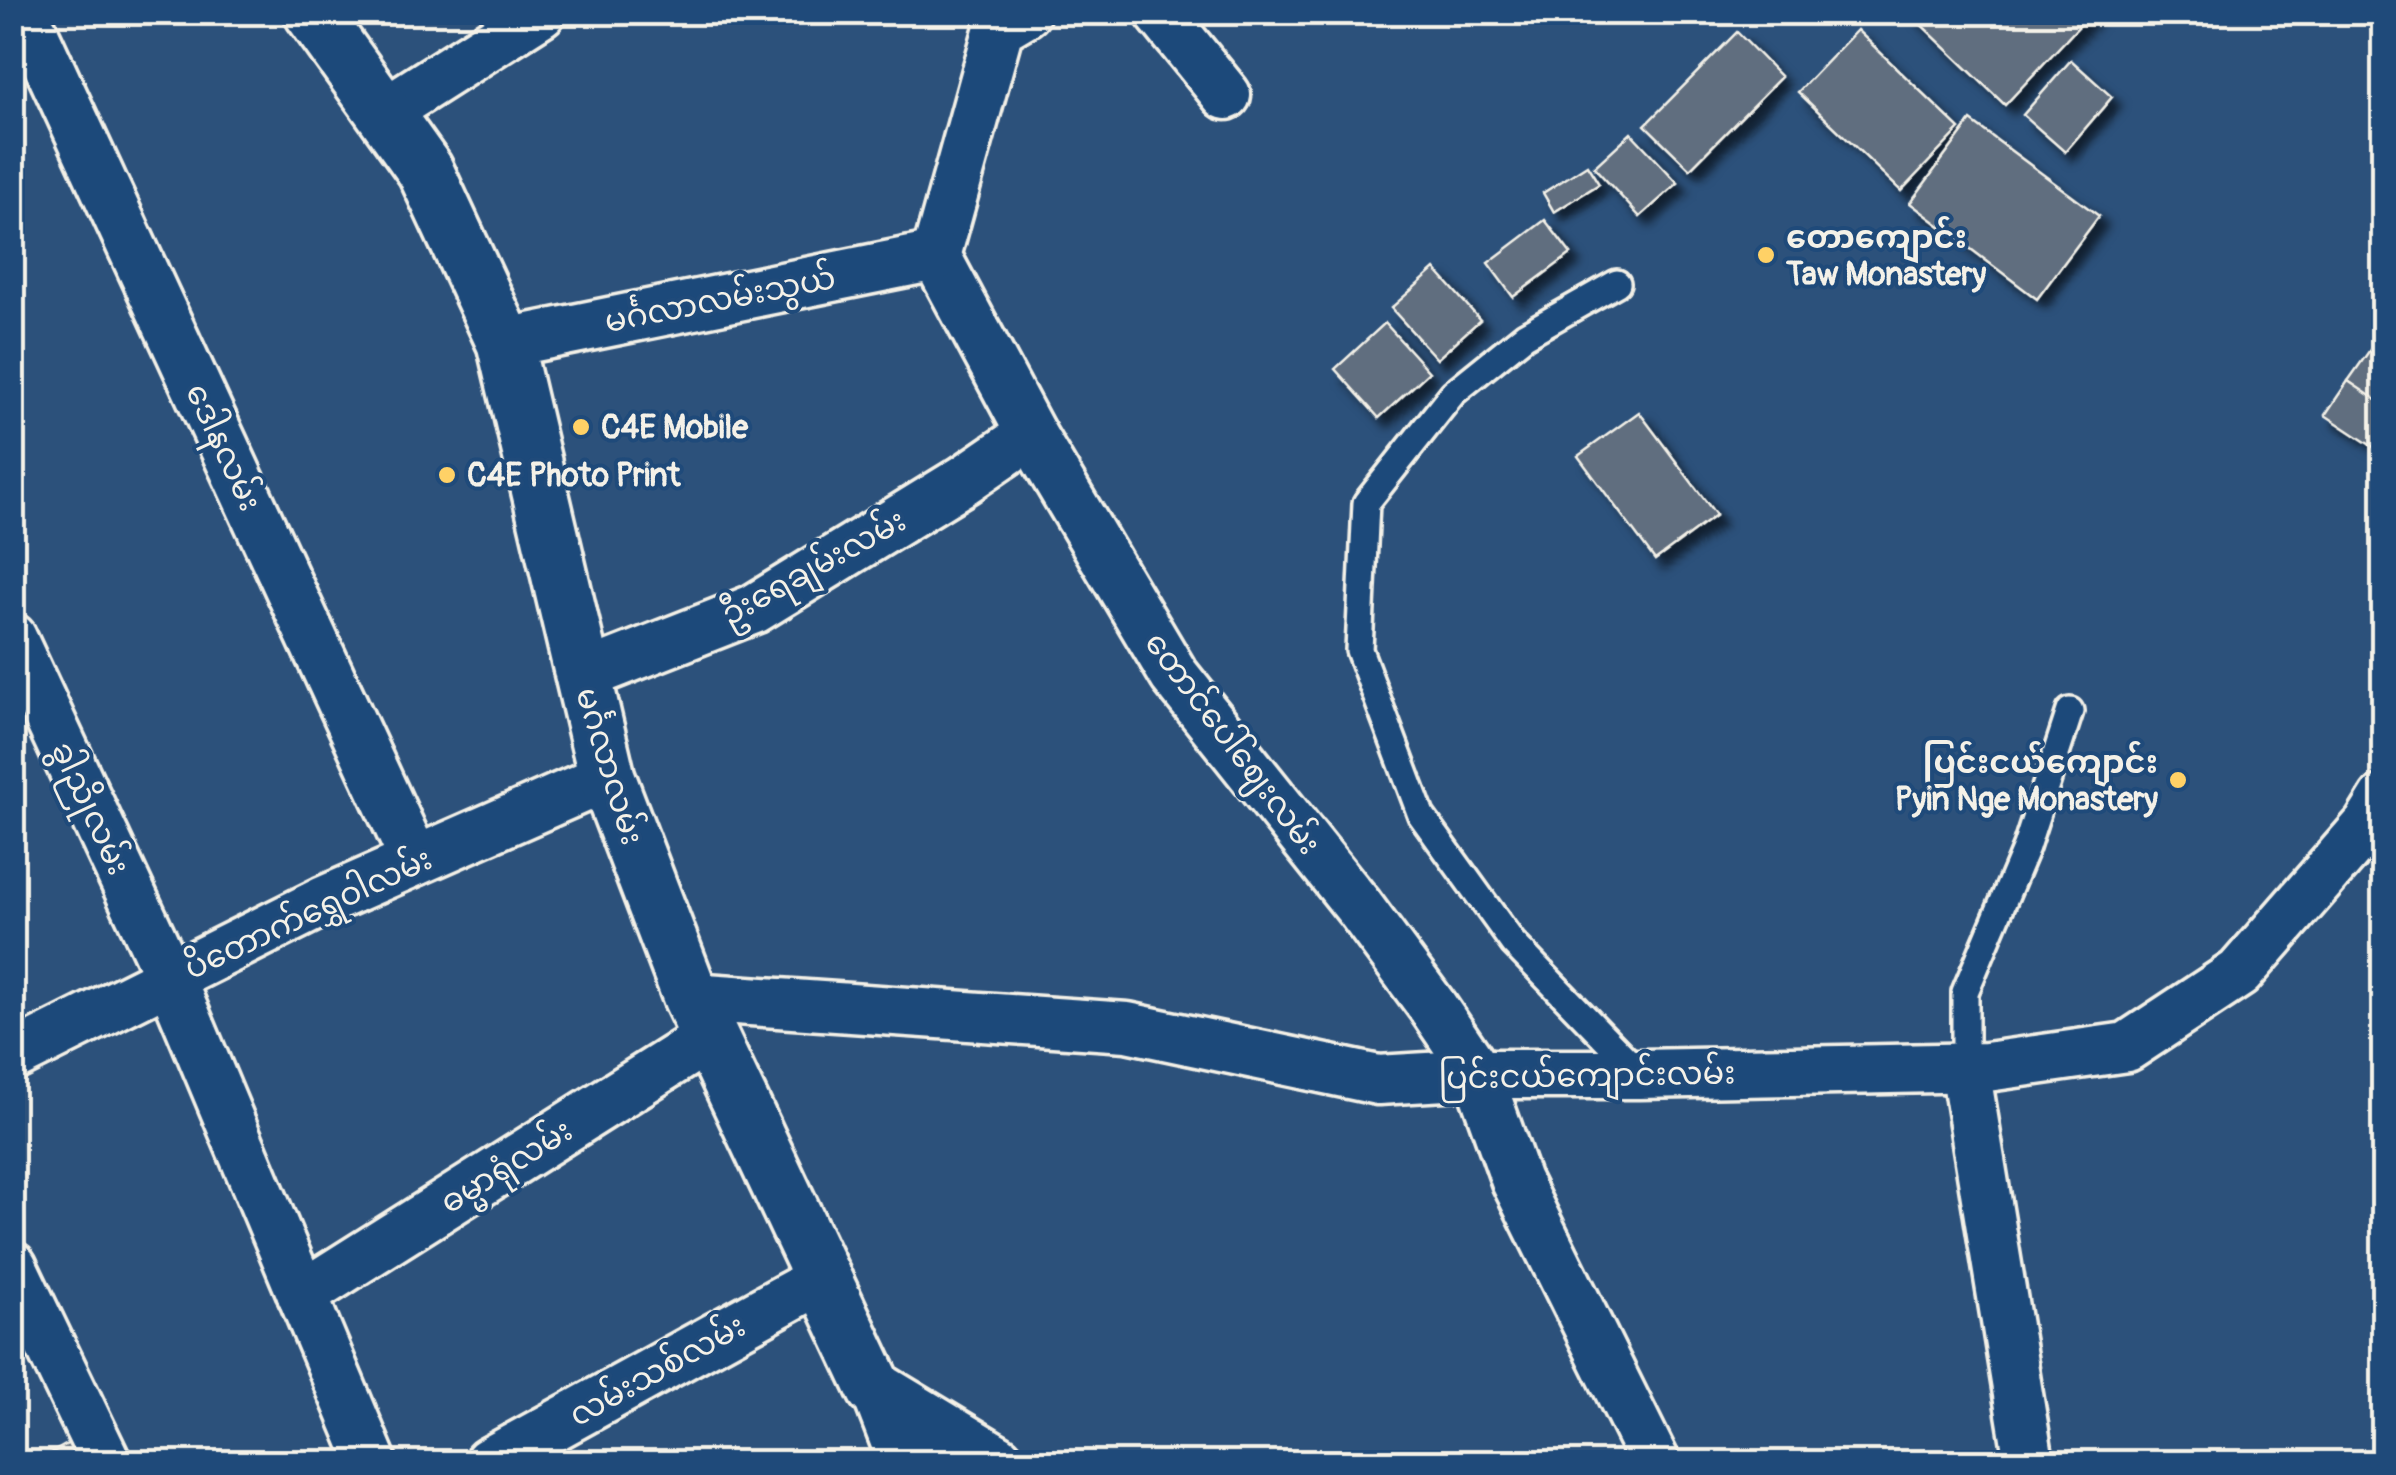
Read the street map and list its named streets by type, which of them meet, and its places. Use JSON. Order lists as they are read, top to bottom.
{
  "streets": {
    "street": [
      "မင်္ဂလာလမ်းသွယ်",
      "ဒေါနလမ်း",
      "ဦးရေချမ်းလမ်း",
      "တောင်ပေါ်ဈေးလမ်း",
      "မင်္ဂလာလမ်း",
      "ခွါညိုလမ်း",
      "ပိတောက်ရွှေဝါလမ်း",
      "ပြင်းငယ်ကျောင်းလမ်း",
      "ဓမ္မာရုံလမ်း",
      "လမ်းသစ်လမ်း"
    ]
  },
  "crossings": [
    ["မင်္ဂလာလမ်းသွယ်", "တောင်ပေါ်ဈေးလမ်း"],
    ["မင်္ဂလာလမ်းသွယ်", "မင်္ဂလာလမ်း"],
    ["ဒေါနလမ်း", "ပိတောက်ရွှေဝါလမ်း"],
    ["ဦးရေချမ်းလမ်း", "တောင်ပေါ်ဈေးလမ်း"],
    ["ဦးရေချမ်းလမ်း", "မင်္ဂလာလမ်း"],
    ["တောင်ပေါ်ဈေးလမ်း", "ပြင်းငယ်ကျောင်းလမ်း"],
    ["မင်္ဂလာလမ်း", "ပိတောက်ရွှေဝါလမ်း"],
    ["မင်္ဂလာလမ်း", "ပြင်းငယ်ကျောင်းလမ်း"],
    ["မင်္ဂလာလမ်း", "ဓမ္မာရုံလမ်း"],
    ["မင်္ဂလာလမ်း", "လမ်းသစ်လမ်း"],
    ["ခွါညိုလမ်း", "ပိတောက်ရွှေဝါလမ်း"],
    ["ပြင်းငယ်ကျောင်းလမ်း", "ဓမ္မာရုံလမ်း"]
  ],
  "places": [
    "တောကျောင်း Taw Monastery",
    "C4E Mobile",
    "C4E Photo Print",
    "ပြင်းငယ်ကျောင်း Pyin Nge Monastery"
  ]
}
